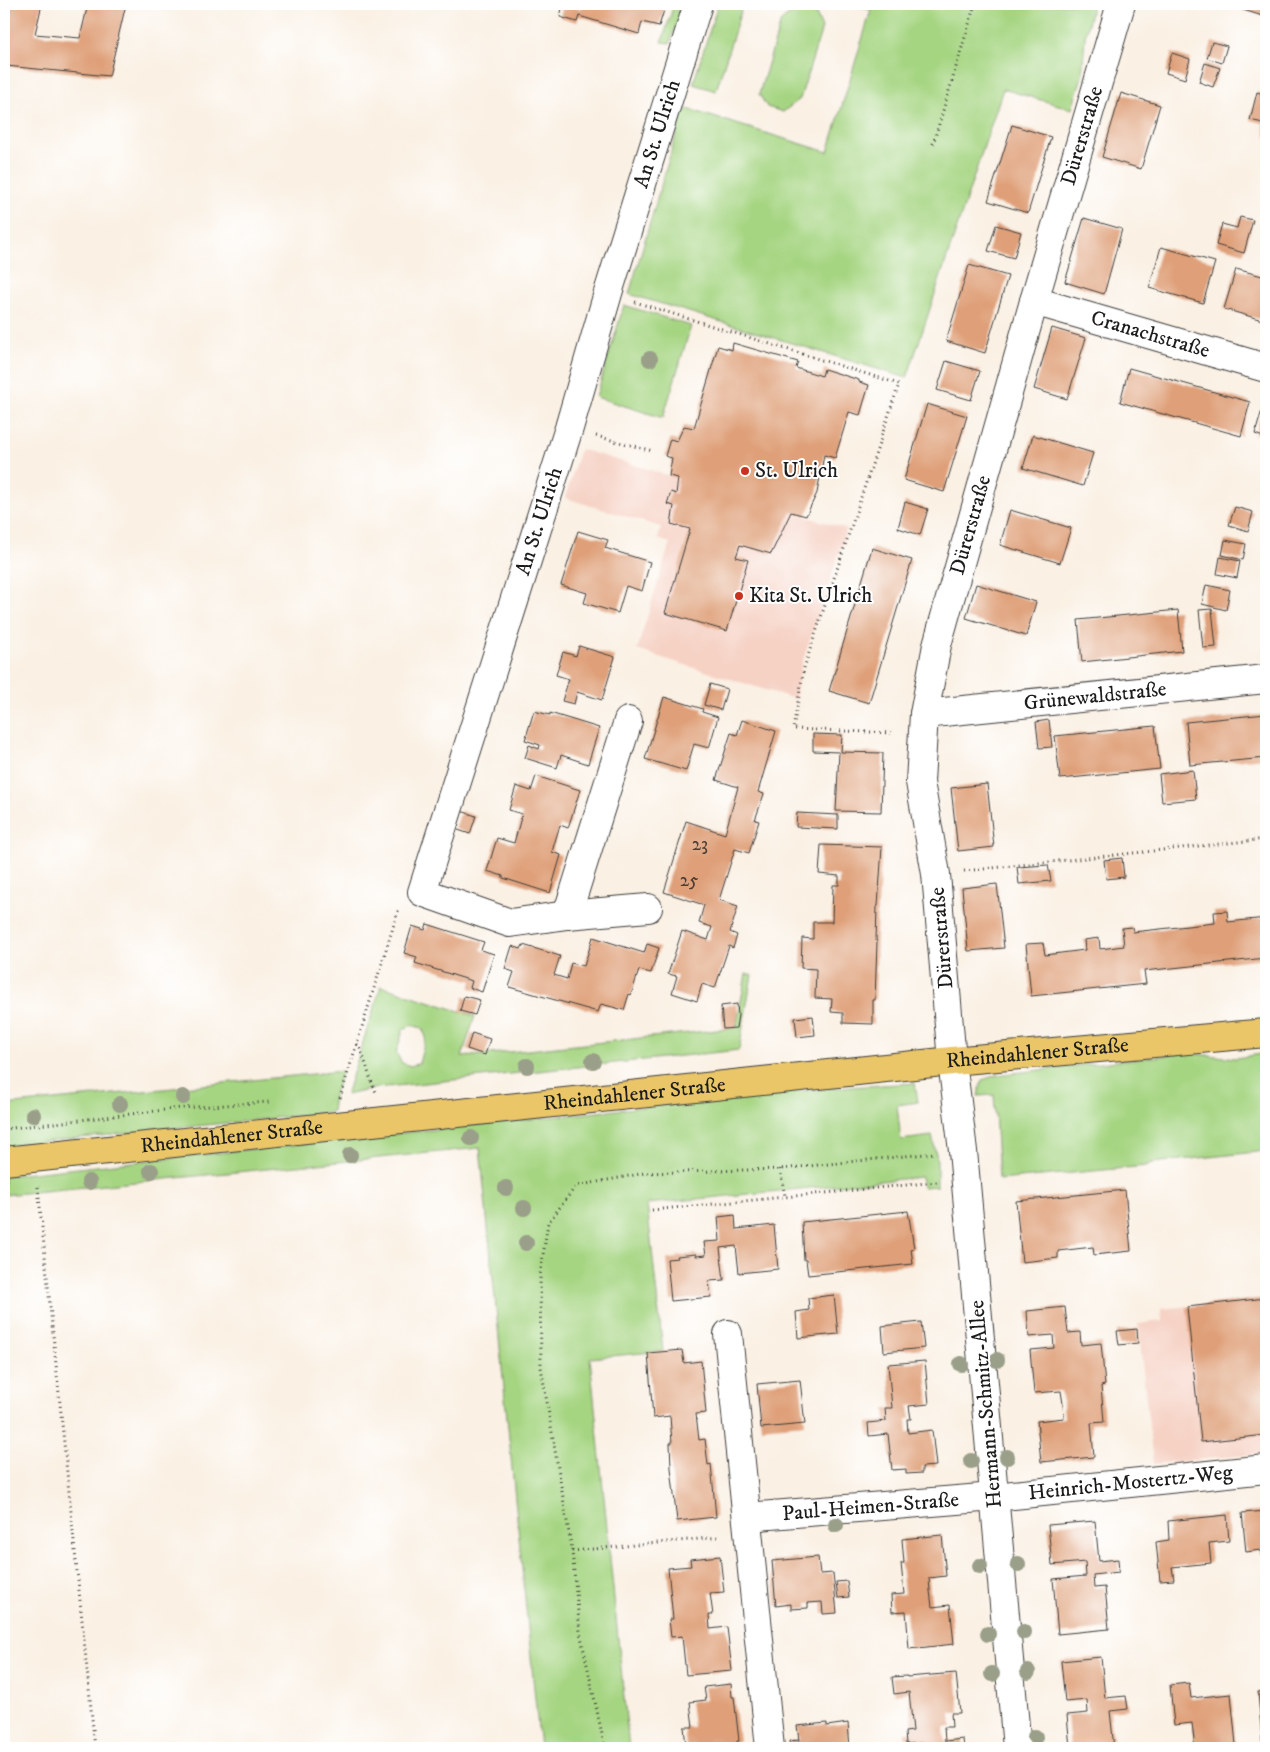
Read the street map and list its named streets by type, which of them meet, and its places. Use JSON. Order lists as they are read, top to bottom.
{
  "streets": {
    "main road": ["Rheindahlener Straße"],
    "street": [
      "An St. Ulrich",
      "Dürerstraße",
      "Cranachstraße",
      "Grünewaldstraße",
      "Hermann-Schmitz-Allee",
      "Heinrich-Mostertz-Weg",
      "Paul-Heimen-Straße"
    ]
  },
  "crossings": [
    ["Dürerstraße", "Cranachstraße"],
    ["Dürerstraße", "Grünewaldstraße"],
    ["Dürerstraße", "Rheindahlener Straße"],
    ["Dürerstraße", "Hermann-Schmitz-Allee"],
    ["Rheindahlener Straße", "Hermann-Schmitz-Allee"],
    ["Hermann-Schmitz-Allee", "Heinrich-Mostertz-Weg"],
    ["Hermann-Schmitz-Allee", "Paul-Heimen-Straße"],
    ["Heinrich-Mostertz-Weg", "Paul-Heimen-Straße"]
  ],
  "places": ["St. Ulrich", "Kita St. Ulrich"],
  "house_numbers": ["23", "25"]
}
